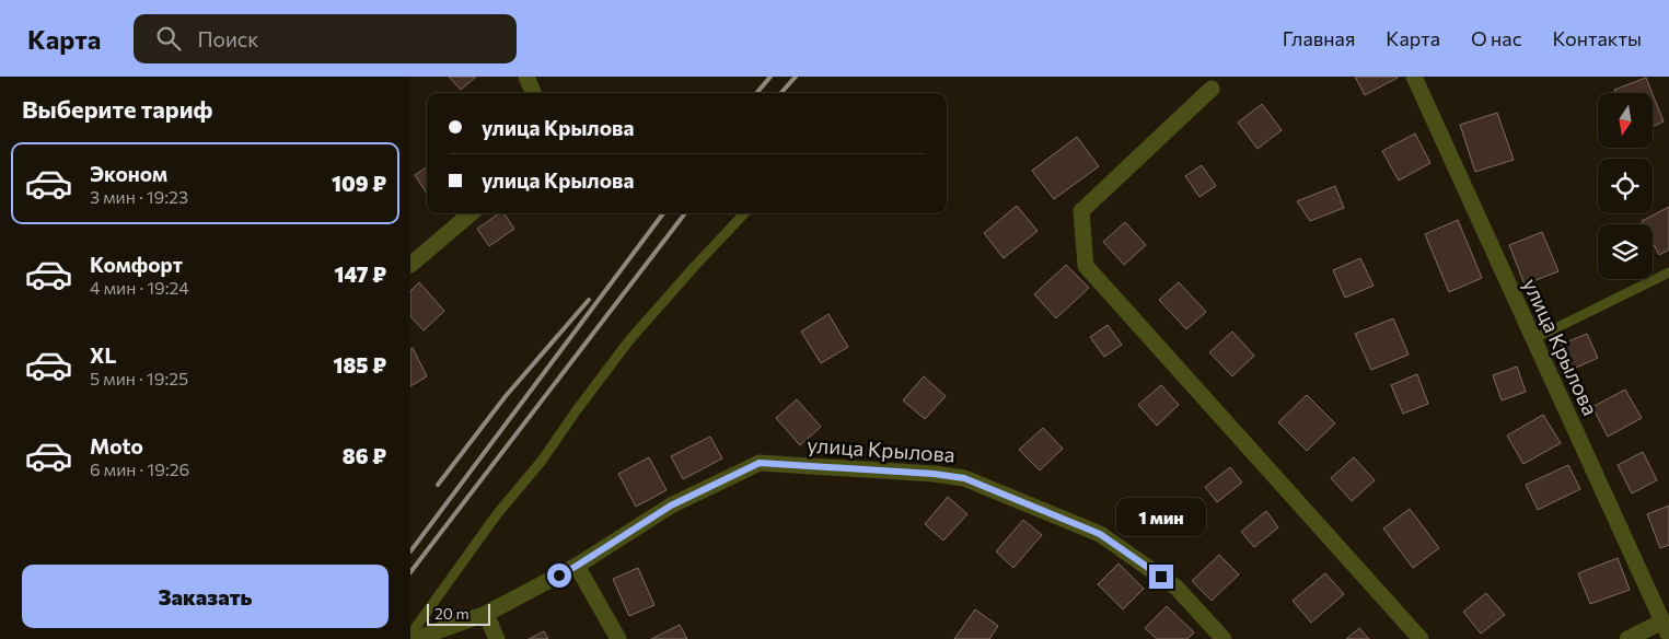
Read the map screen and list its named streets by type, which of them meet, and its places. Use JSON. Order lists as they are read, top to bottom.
{
  "streets": {
    "street": ["улица Крылова"]
  },
  "scale_bar": "20 m",
  "north": "bottom",
  "page": {
    "header": "Карта",
    "search": "Поиск",
    "nav": [
      "Главная",
      "Карта",
      "О нас",
      "Контакты"
    ],
    "heading": "Выберите тариф",
    "banner": ["улица Крылова", "улица Крылова"],
    "list": [
      {
        "name": "Эконом",
        "note": "3 мин · 19:23",
        "value": "109 ₽"
      },
      {
        "name": "Комфорт",
        "note": "4 мин · 19:24",
        "value": "147 ₽"
      },
      {
        "name": "XL",
        "note": "5 мин · 19:25",
        "value": "185 ₽"
      },
      {
        "name": "Moto",
        "note": "6 мин · 19:26",
        "value": "86 ₽"
      }
    ],
    "bubble": "1 мин",
    "buttons": "Заказать",
    "scale": "20 m"
  }
}
